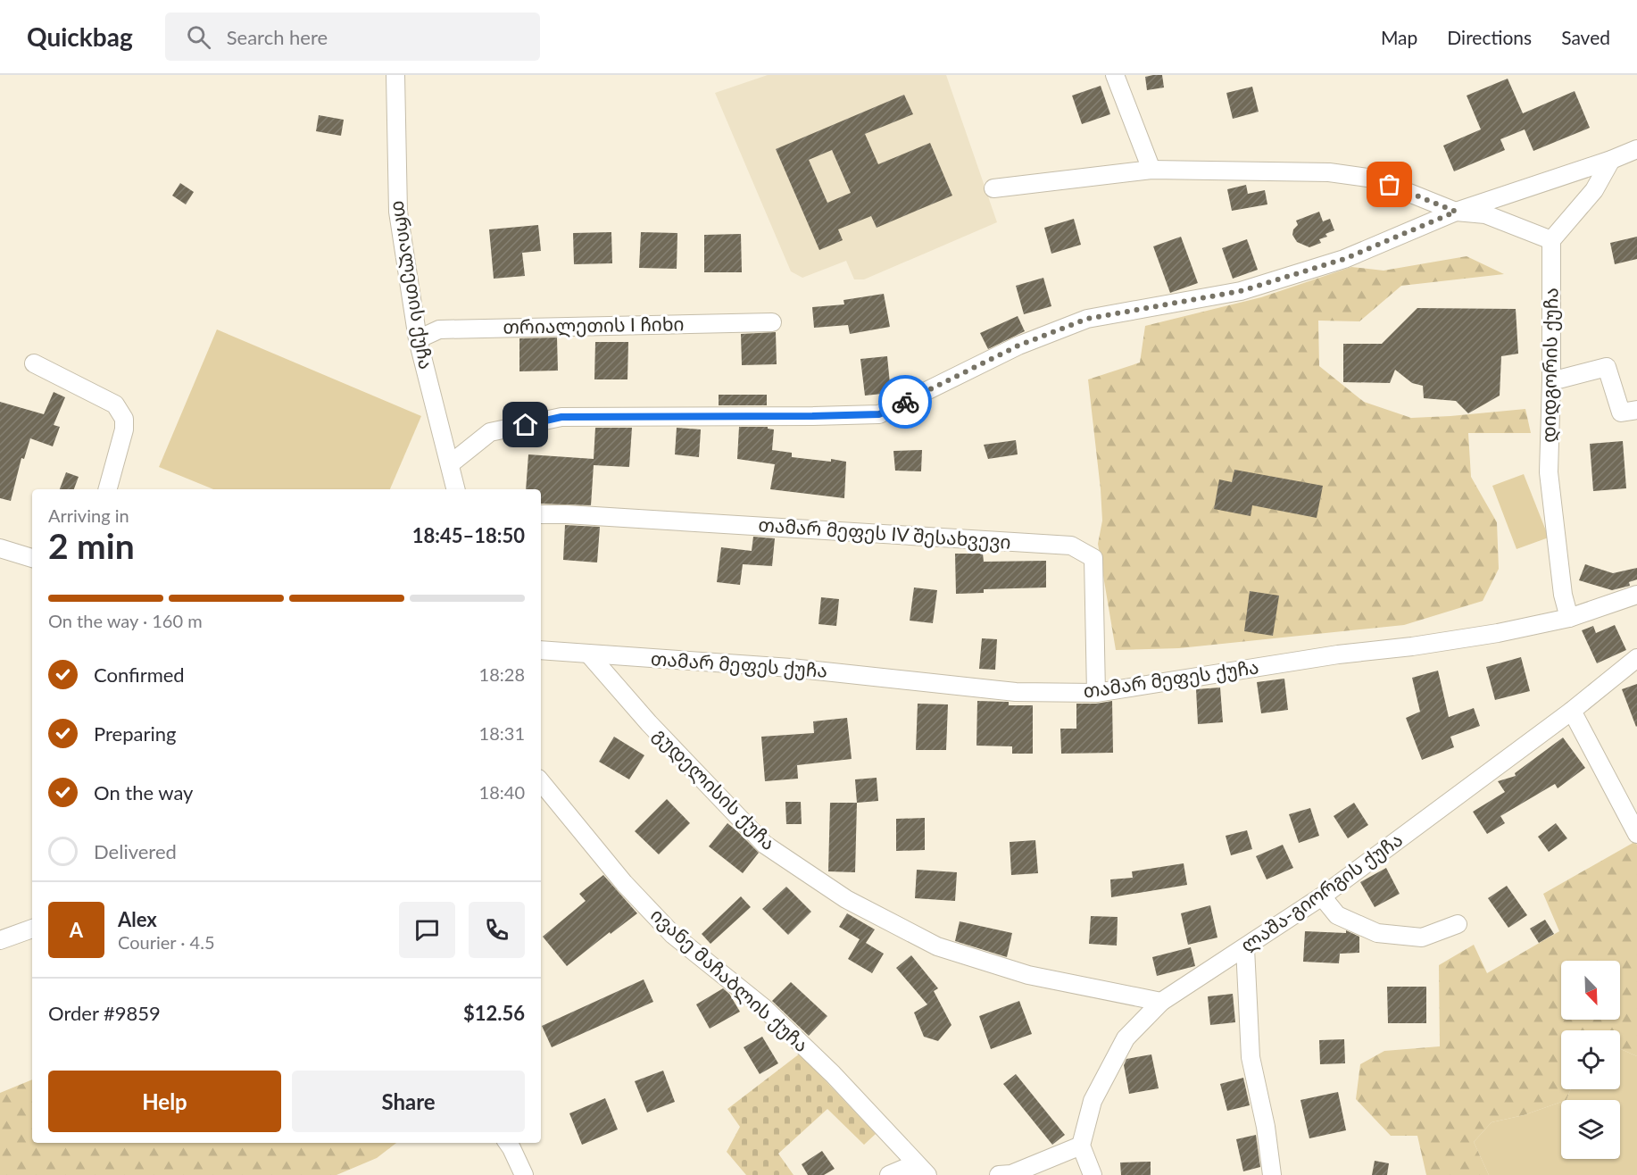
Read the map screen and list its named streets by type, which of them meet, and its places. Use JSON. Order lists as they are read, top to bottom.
{
  "streets": {
    "street": [
      "თრიალეთის ქუჩა",
      "თრიალეთის I ჩიხი",
      "დიდგორის ქუჩა",
      "თამარ მეფეს IV შესახვევი",
      "თამარ მეფეს ქუჩა",
      "გუდელისის ქუჩა",
      "ლაშა-გიორგის ქუჩა",
      "ივანე მაჩაბლის ქუჩა"
    ]
  },
  "crossings": [
    ["თრიალეთის ქუჩა", "თრიალეთის I ჩიხი"],
    ["დიდგორის ქუჩა", "თამარ მეფეს ქუჩა"],
    ["თამარ მეფეს IV შესახვევი", "თამარ მეფეს ქუჩა"],
    ["თამარ მეფეს ქუჩა", "გუდელისის ქუჩა"],
    ["გუდელისის ქუჩა", "ლაშა-გიორგის ქუჩა"]
  ],
  "north": "bottom right",
  "page": {
    "header": "Quickbag",
    "search": "Search here",
    "nav": ["Map", "Directions", "Saved"],
    "heading": ["2 min", "Arriving in", "18:45–18:50"],
    "panel": [
      "Alex",
      "Courier · 4.5",
      "Order #9859",
      "$12.56"
    ],
    "bar": "On the way · 160 m",
    "list": [
      ["Confirmed", "18:28"],
      ["Preparing", "18:31"],
      ["On the way", "18:40"],
      "Delivered"
    ],
    "round": "A",
    "buttons": ["Help", "Share"]
  }
}
